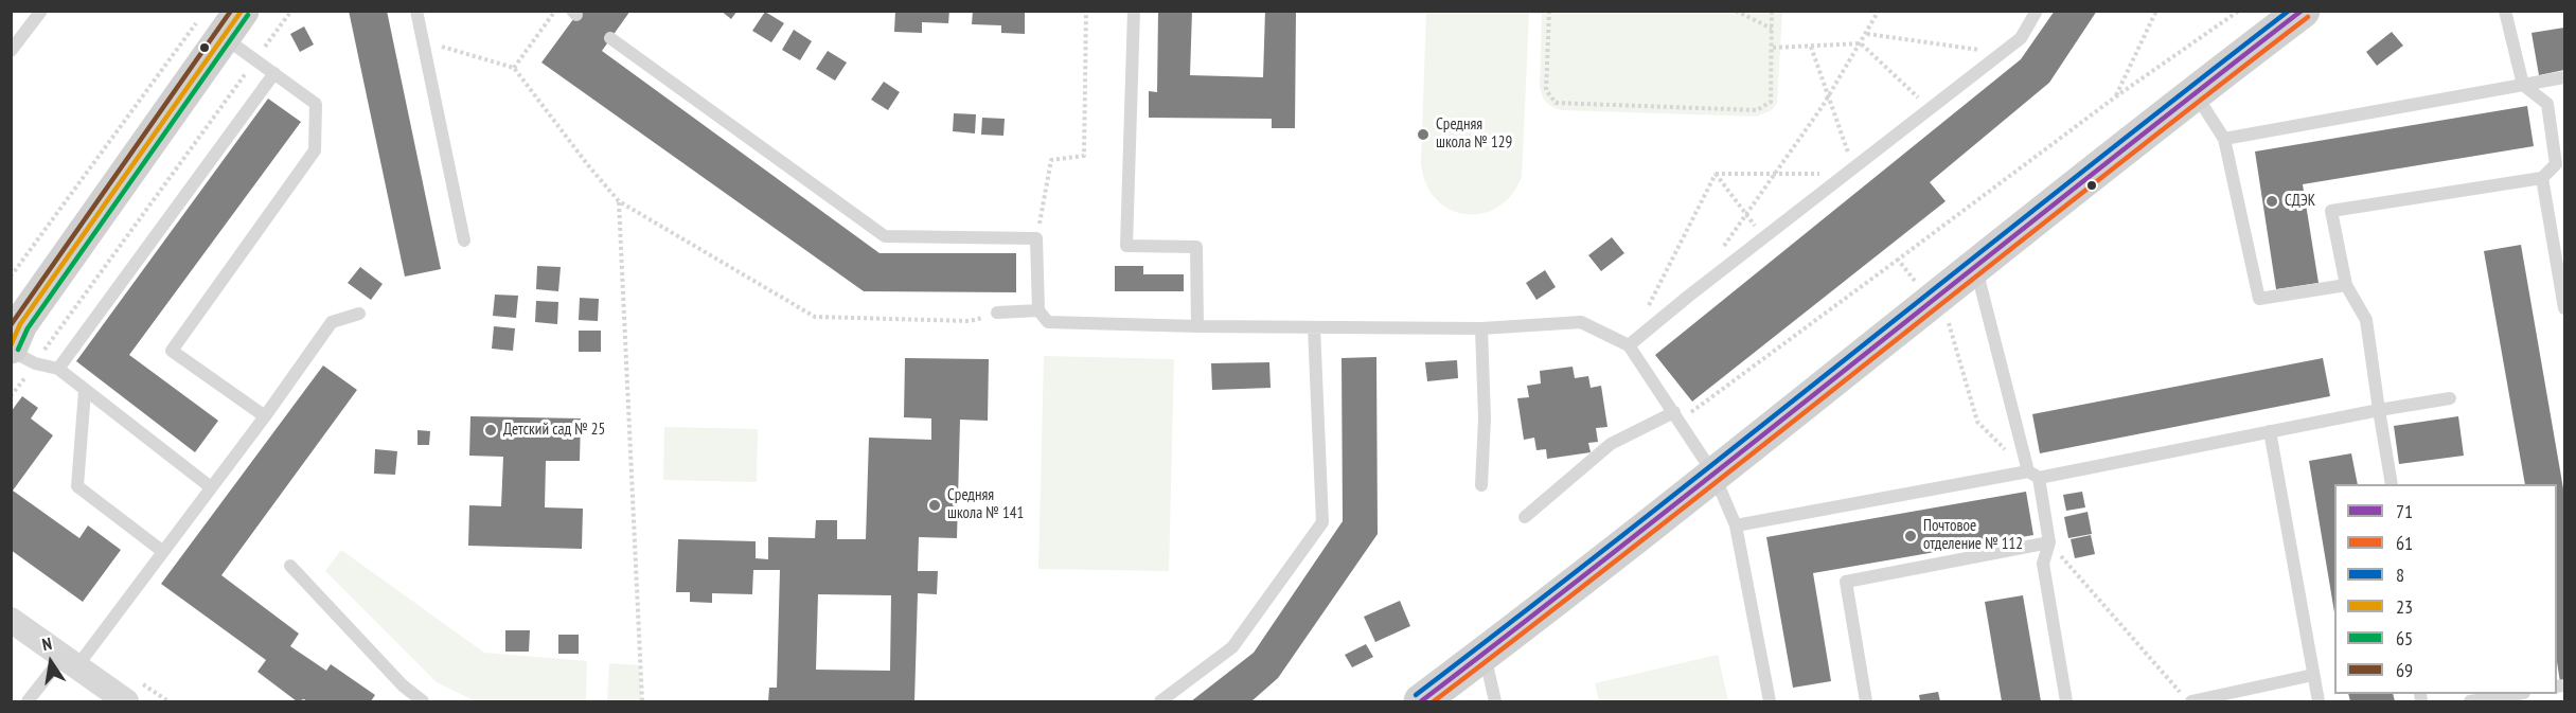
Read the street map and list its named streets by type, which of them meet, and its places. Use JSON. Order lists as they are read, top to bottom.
{
  "places": [
    "Средняя школа № 129",
    "СДЭК",
    "Детский сад № 25",
    "Средняя школа № 141",
    "Почтовое отделение № 112"
  ],
  "lines": [
    "transit line 71",
    "transit line 8",
    "transit line 23",
    "transit line 69",
    "transit line 65",
    "transit line 61"
  ],
  "legend": [
    "71",
    "61",
    "8",
    "23",
    "65",
    "69"
  ],
  "north": "top"
}
